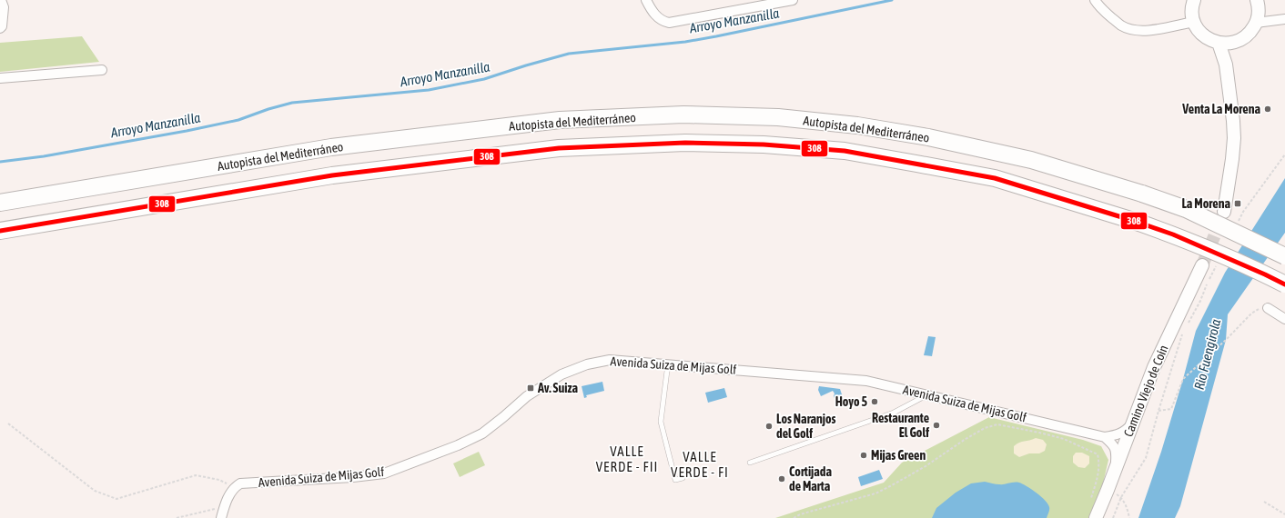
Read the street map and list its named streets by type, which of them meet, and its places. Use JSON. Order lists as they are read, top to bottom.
{
  "streets": {
    "highway": ["Autopista del Mediterráneo"],
    "street": ["Avenida Suiza de Mijas Golf", "Camino Viejo de Coín"]
  },
  "crossings": [
    ["Avenida Suiza de Mijas Golf", "Camino Viejo de Coín"]
  ],
  "districts": ["VALLE VERDE - FII", "VALLE VERDE - FI"],
  "water": ["Arroyo Manzanilla", "Rio Fuengirola"],
  "places": {
    "other": [
      "Venta La Morena",
      "Hoyo 5",
      "Restaurante El Golf",
      "Los Naranjos del Golf",
      "Mijas Green",
      "Cortijada de Marta"
    ],
    "transit": ["La Morena", "Av. Suiza"]
  },
  "lines": ["transit line 308"]
}
